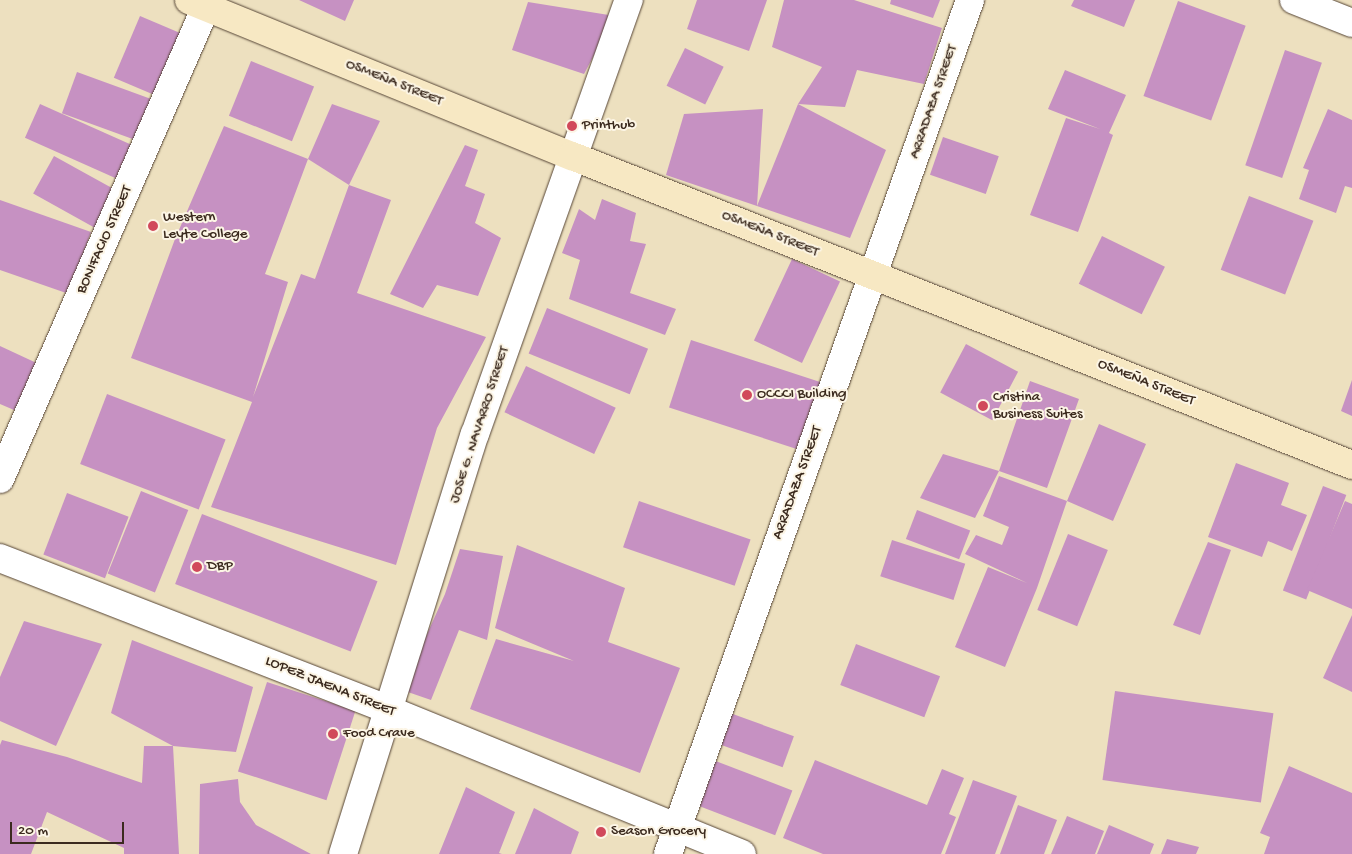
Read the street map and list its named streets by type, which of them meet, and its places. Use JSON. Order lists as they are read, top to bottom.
{
  "streets": {
    "main road": ["OSMEÑA STREET"],
    "street": [
      "ARRADAZA STREET",
      "BONIFACIO STREET",
      "JOSE G. NAVARRO STREET",
      "LOPEZ JAENA STREET"
    ]
  },
  "crossings": [
    ["OSMEÑA STREET", "ARRADAZA STREET"],
    ["OSMEÑA STREET", "BONIFACIO STREET"],
    ["OSMEÑA STREET", "JOSE G. NAVARRO STREET"],
    ["ARRADAZA STREET", "LOPEZ JAENA STREET"],
    ["JOSE G. NAVARRO STREET", "LOPEZ JAENA STREET"]
  ],
  "places": [
    "Printhub",
    "Western Leyte College",
    "OCCCI Building",
    "Cristina Business Suites",
    "DBP",
    "Food Crave",
    "Season Grocery"
  ],
  "scale_bar": "20 m"
}
